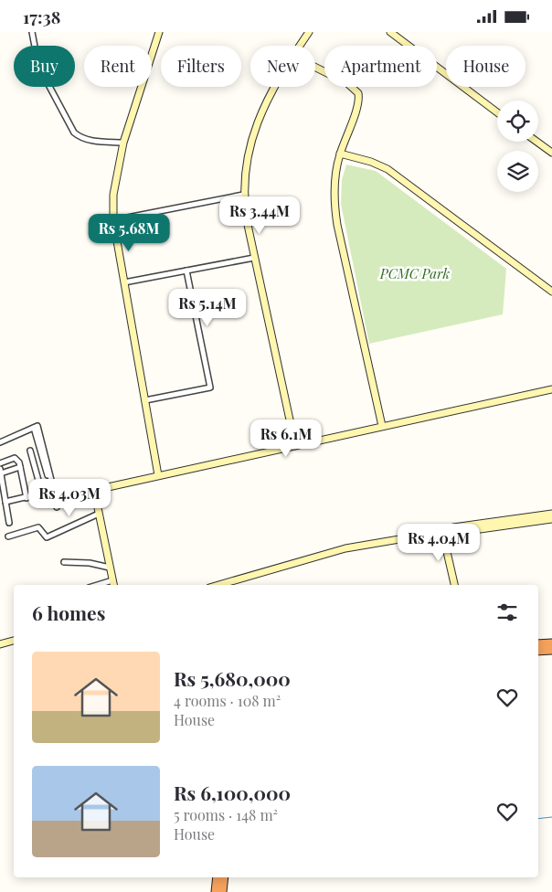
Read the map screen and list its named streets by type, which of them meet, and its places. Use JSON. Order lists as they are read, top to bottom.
{
  "parks": ["PCMC Park"],
  "page": {
    "status": "17:38",
    "chip": [
      "Buy",
      "Rent",
      "Filters",
      "New",
      "Apartment",
      "House"
    ],
    "price": [
      "Rs 3.44M",
      "Rs 5.68M",
      "Rs 5.14M",
      "Rs 6.1M",
      "Rs 4.03M",
      "Rs 4.04M"
    ],
    "heading": "6 homes",
    "list": [
      {
        "name": "Rs 5,680,000",
        "note": "4 rooms · 108 m² · House"
      },
      {
        "name": "Rs 6,100,000",
        "note": "5 rooms · 148 m² · House"
      }
    ]
  }
}
